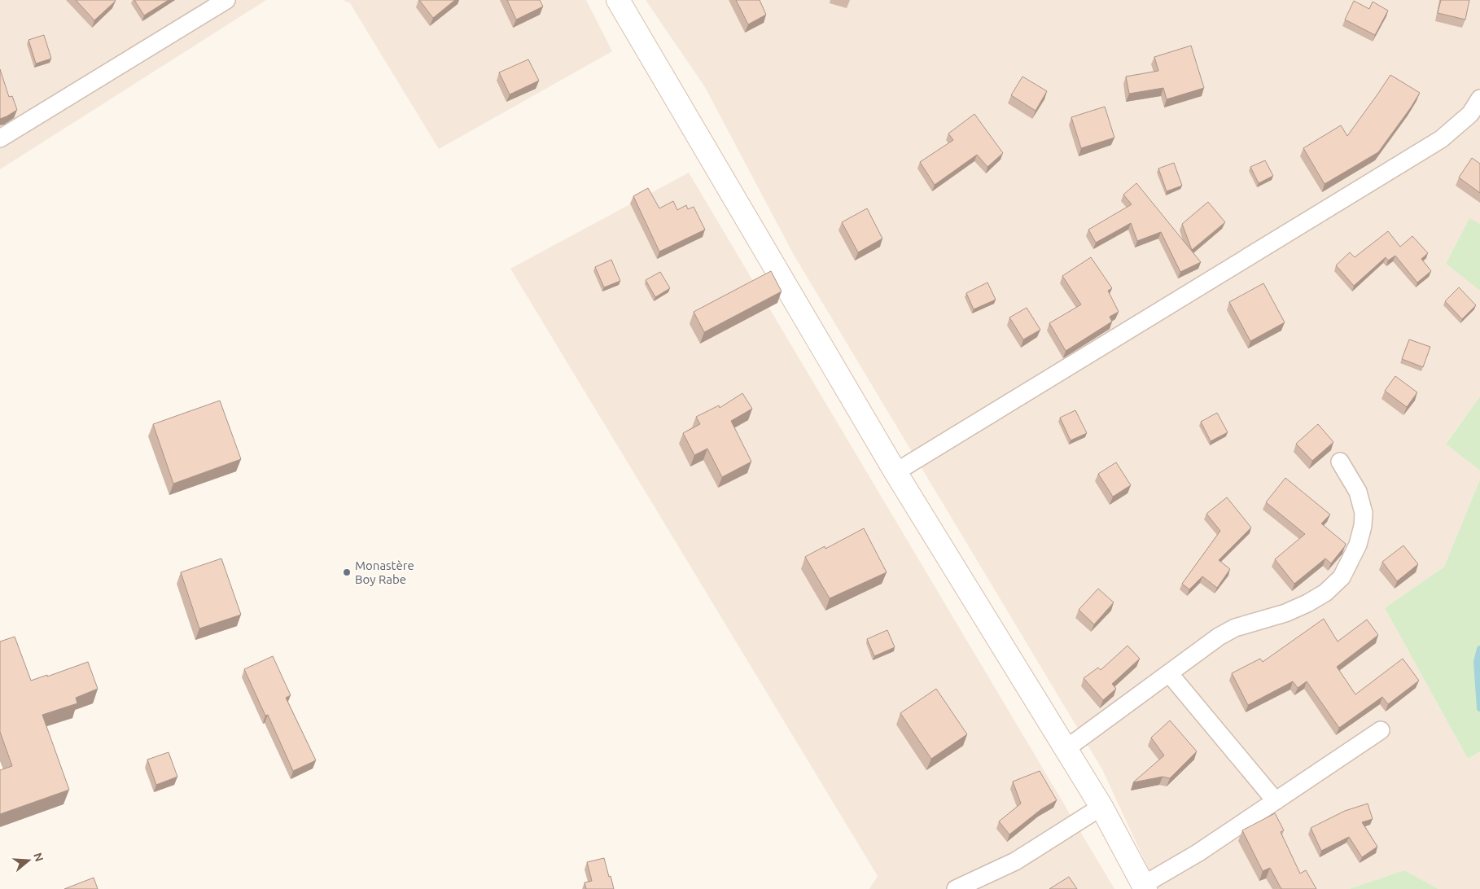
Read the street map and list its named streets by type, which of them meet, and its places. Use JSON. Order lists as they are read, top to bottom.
{
  "places": ["Monastère Boy Rabe"],
  "north": "right"
}
